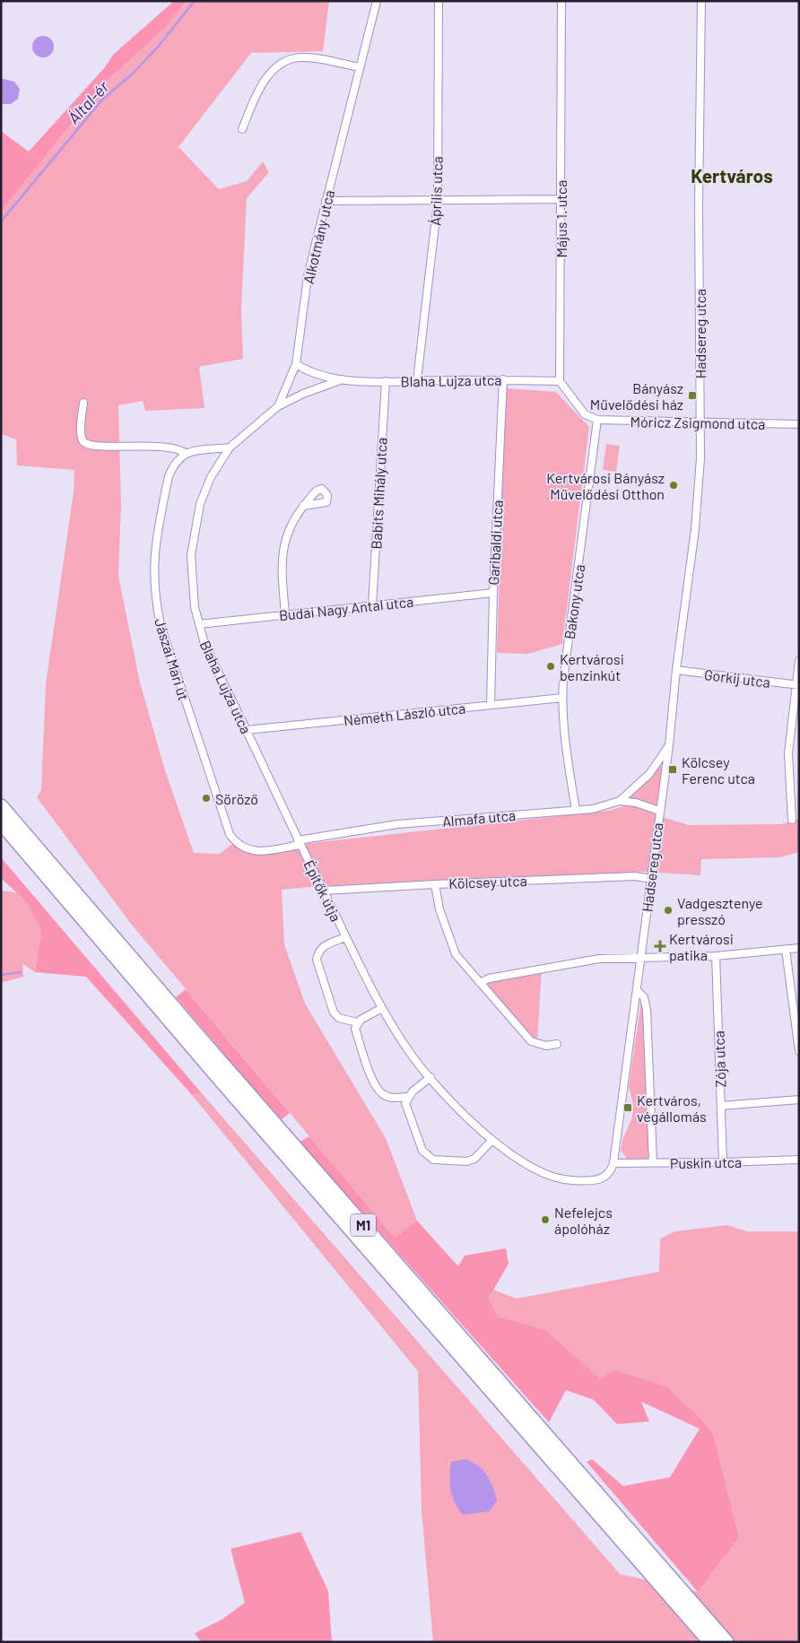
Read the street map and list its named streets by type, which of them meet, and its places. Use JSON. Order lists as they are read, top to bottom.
{
  "streets": {
    "highway": ["M1"],
    "street": [
      "Április utca",
      "Május 1. utca",
      "Alkotmány utca",
      "Hadsereg utca",
      "Blaha Lujza utca",
      "Móricz Zsigmond utca",
      "Babits Mihály utca",
      "Garibaldi utca",
      "Bakony utca",
      "Budai Nagy Antal utca",
      "Jászai Mari út",
      "Gorkij utca",
      "Németh László utca",
      "Almafa utca",
      "Kölcsey utca",
      "Építők útja",
      "Zója utca",
      "Puskin utca"
    ]
  },
  "crossings": [
    ["Április utca", "Blaha Lujza utca"],
    ["Május 1. utca", "Blaha Lujza utca"],
    ["Alkotmány utca", "Blaha Lujza utca"],
    ["Hadsereg utca", "Móricz Zsigmond utca"],
    ["Hadsereg utca", "Gorkij utca"],
    ["Hadsereg utca", "Almafa utca"],
    ["Hadsereg utca", "Kölcsey utca"],
    ["Hadsereg utca", "Építők útja"],
    ["Hadsereg utca", "Puskin utca"],
    ["Blaha Lujza utca", "Babits Mihály utca"],
    ["Blaha Lujza utca", "Garibaldi utca"],
    ["Blaha Lujza utca", "Budai Nagy Antal utca"],
    ["Blaha Lujza utca", "Jászai Mari út"],
    ["Blaha Lujza utca", "Németh László utca"],
    ["Blaha Lujza utca", "Almafa utca"],
    ["Blaha Lujza utca", "Építők útja"],
    ["Móricz Zsigmond utca", "Bakony utca"],
    ["Babits Mihály utca", "Budai Nagy Antal utca"],
    ["Garibaldi utca", "Budai Nagy Antal utca"],
    ["Garibaldi utca", "Németh László utca"],
    ["Bakony utca", "Németh László utca"],
    ["Bakony utca", "Almafa utca"],
    ["Jászai Mari út", "Almafa utca"],
    ["Jászai Mari út", "Építők útja"],
    ["Almafa utca", "Építők útja"],
    ["Kölcsey utca", "Építők útja"],
    ["Zója utca", "Puskin utca"]
  ],
  "districts": ["Kertváros"],
  "water": ["Által-ér"],
  "places": {
    "transit": ["Bányász Művelődési ház", "Kölcsey Ferenc utca", "Kertváros, végállomás"],
    "other": [
      "Kertvárosi Bányász Művelődési Otthon",
      "Kertvárosi benzinkút",
      "Söröző",
      "Vadgesztenye presszó",
      "Nefelejcs ápolóház"
    ],
    "health": ["Kertvárosi patika"]
  }
}
